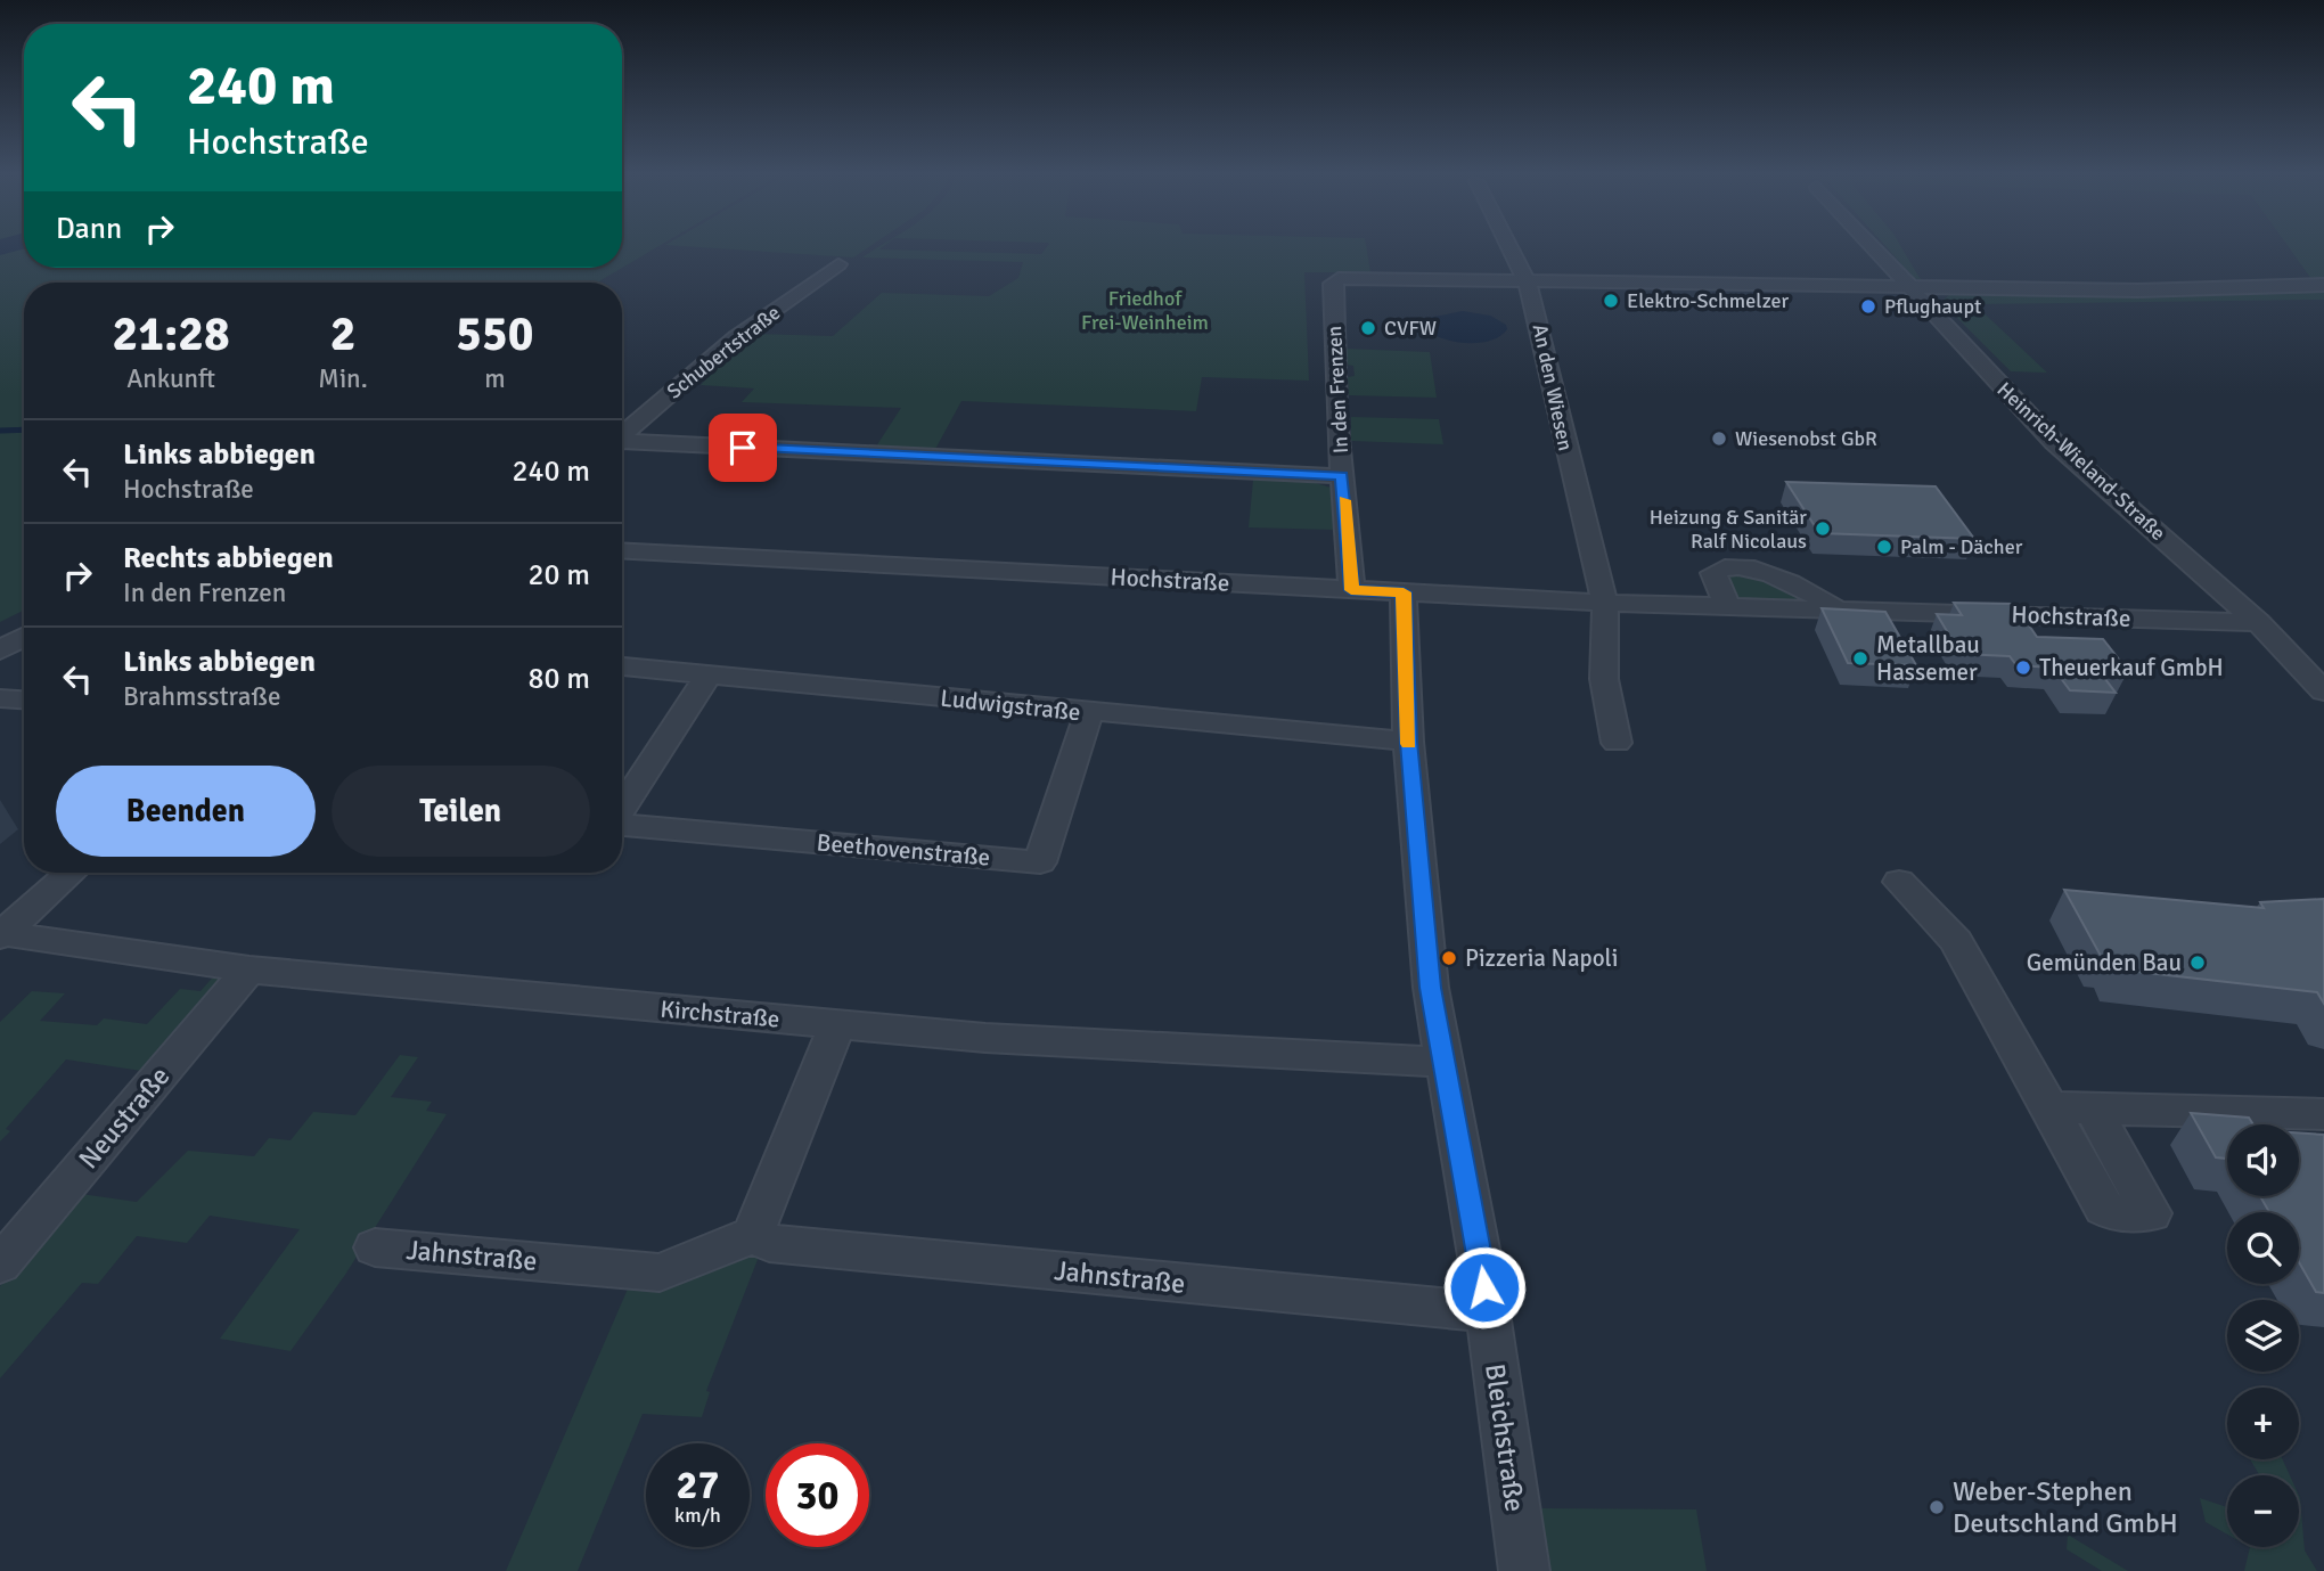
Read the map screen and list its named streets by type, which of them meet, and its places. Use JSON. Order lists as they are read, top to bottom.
{
  "streets": {
    "street": [
      "Schubertstraße",
      "An den Wiesen",
      "In den Frenzen",
      "Heinrich-Wieland-Straße",
      "Hochstraße",
      "Ludwigstraße",
      "Beethovenstraße",
      "Kirchstraße",
      "Neustraße",
      "Jahnstraße",
      "Bleichstraße"
    ]
  },
  "crossings": [
    ["An den Wiesen", "In den Frenzen"],
    ["An den Wiesen", "Hochstraße"],
    ["In den Frenzen", "Hochstraße"],
    ["Heinrich-Wieland-Straße", "Hochstraße"],
    ["Hochstraße", "Bleichstraße"],
    ["Ludwigstraße", "Beethovenstraße"],
    ["Ludwigstraße", "Bleichstraße"],
    ["Kirchstraße", "Neustraße"],
    ["Kirchstraße", "Bleichstraße"],
    ["Jahnstraße", "Bleichstraße"]
  ],
  "parks": ["Friedhof Frei-Weinheim"],
  "places": [
    "Elektro-Schmelzer",
    "Pflughaupt",
    "CVFW",
    "Wiesenobst GbR",
    "Heizung & Sanitär Ralf Nicolaus",
    "Palm - Dächer",
    "Metallbau Hassemer",
    "Theuerkauf GmbH",
    "Pizzeria Napoli",
    "Gemünden Bau",
    "Weber-Stephen Deutschland GmbH"
  ],
  "page": {
    "turn": ["240 m", "Hochstraße"],
    "then": "Dann",
    "eta": [
      "21:28",
      "Ankunft",
      "2",
      "Min.",
      "550",
      "m"
    ],
    "list": [
      {
        "name": "Links abbiegen",
        "note": "Hochstraße",
        "value": "240 m"
      },
      {
        "name": "Rechts abbiegen",
        "note": "In den Frenzen",
        "value": "20 m"
      },
      {
        "name": "Links abbiegen",
        "note": "Brahmsstraße",
        "value": "80 m"
      }
    ],
    "buttons": ["Beenden", "Teilen"],
    "map_buttons": ["+", "−"],
    "speed": "27 km/h",
    "limit": "30"
  }
}
